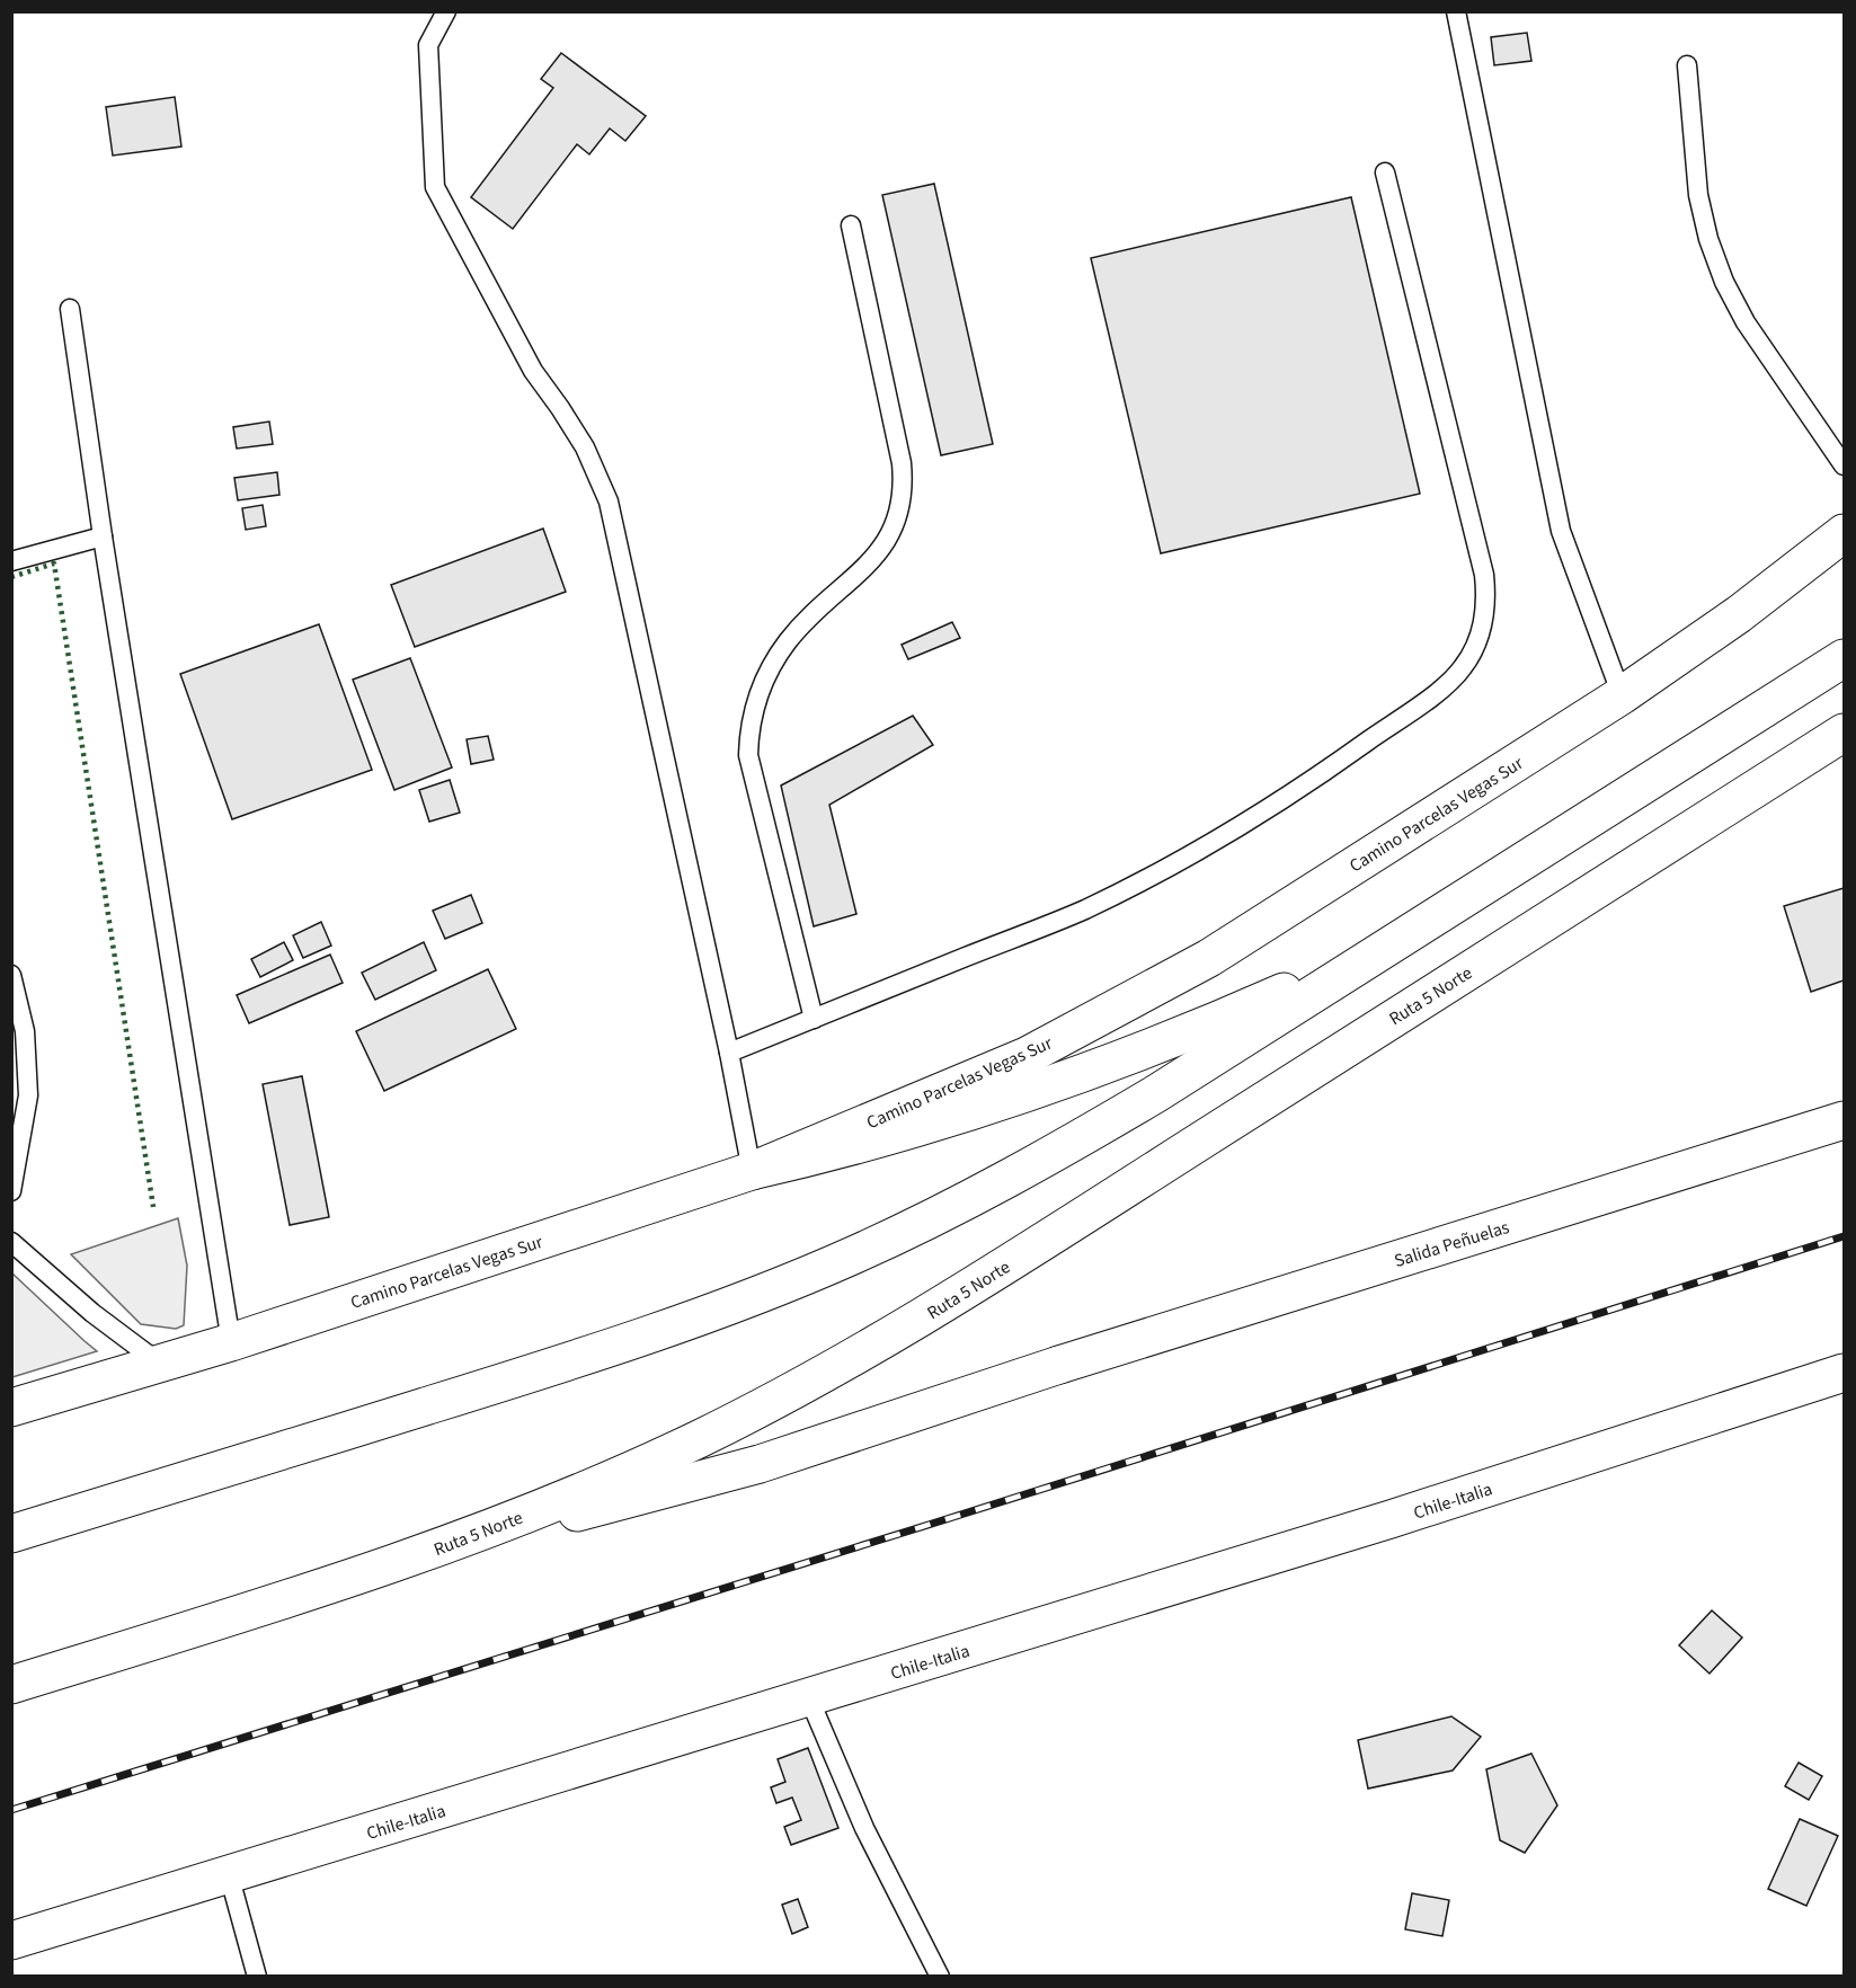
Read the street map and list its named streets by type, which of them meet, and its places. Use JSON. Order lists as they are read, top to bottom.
{
  "streets": {
    "main road": [
      "Camino Parcelas Vegas Sur",
      "Ruta 5 Norte",
      "Salida Peñuelas",
      "Chile-Italia"
    ]
  },
  "crossings": [
    ["Ruta 5 Norte", "Salida Peñuelas"]
  ]
}
